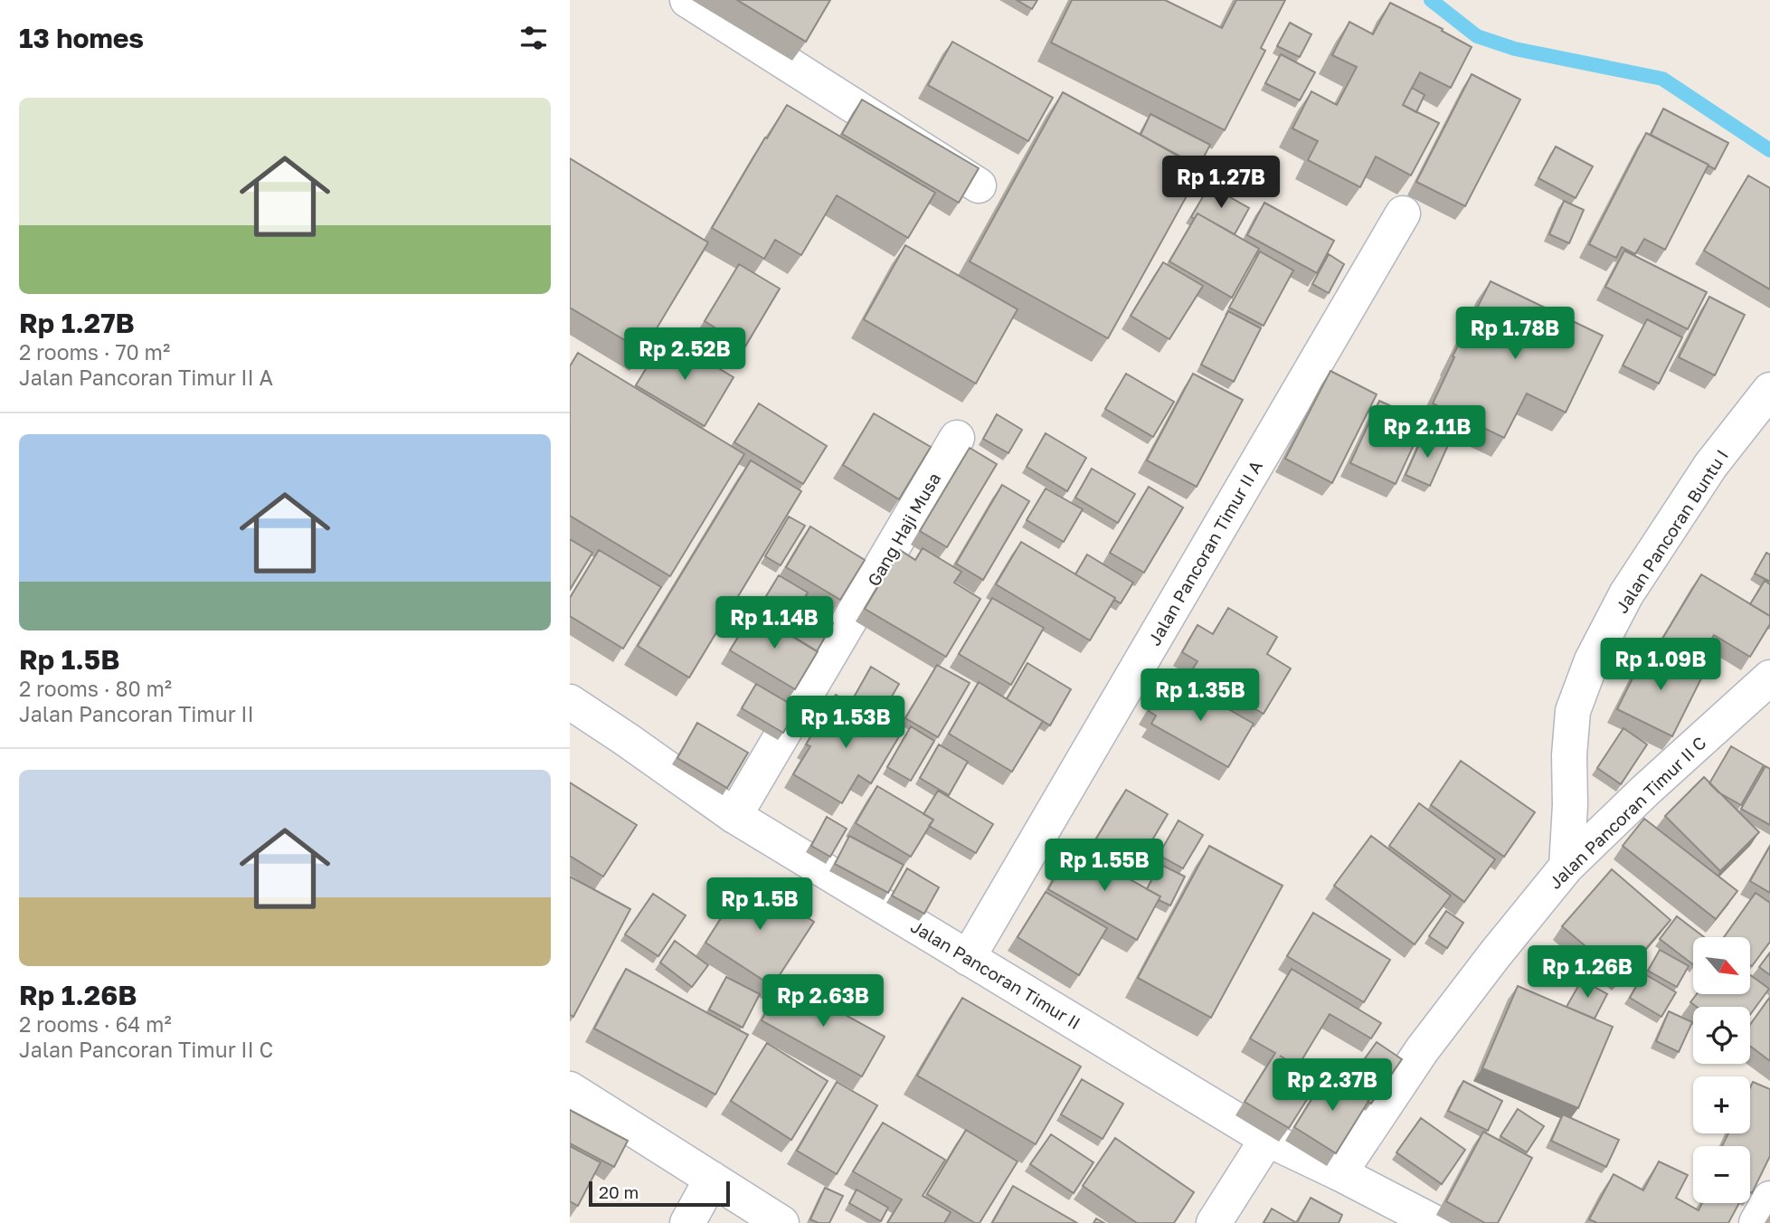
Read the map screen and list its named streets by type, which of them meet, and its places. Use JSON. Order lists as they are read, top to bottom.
{
  "streets": {
    "street": [
      "Gang Haji Musa",
      "Jalan Pancoran Buntu I",
      "Jalan Pancoran Timur II A",
      "Jalan Pancoran Timur II C",
      "Jalan Pancoran Timur II"
    ]
  },
  "crossings": [
    ["Gang Haji Musa", "Jalan Pancoran Timur II"],
    ["Jalan Pancoran Buntu I", "Jalan Pancoran Timur II C"],
    ["Jalan Pancoran Timur II A", "Jalan Pancoran Timur II"],
    ["Jalan Pancoran Timur II C", "Jalan Pancoran Timur II"]
  ],
  "scale_bar": "20 m",
  "north": "bottom right",
  "page": {
    "heading": "13 homes",
    "list": [
      {
        "name": "Rp 1.27B",
        "note": "2 rooms · 70 m² · Jalan Pancoran Timur II A"
      },
      {
        "name": "Rp 1.5B",
        "note": "2 rooms · 80 m² · Jalan Pancoran Timur II"
      },
      {
        "name": "Rp 1.26B",
        "note": "2 rooms · 64 m² · Jalan Pancoran Timur II C"
      }
    ],
    "price": [
      "Rp 1.27B",
      "Rp 1.78B",
      "Rp 2.52B",
      "Rp 2.11B",
      "Rp 1.14B",
      "Rp 1.09B",
      "Rp 1.35B",
      "Rp 1.53B",
      "Rp 1.55B",
      "Rp 1.5B",
      "Rp 1.26B",
      "Rp 2.63B",
      "Rp 2.37B"
    ],
    "map_buttons": ["+", "−"],
    "scale": "20 m"
  }
}
